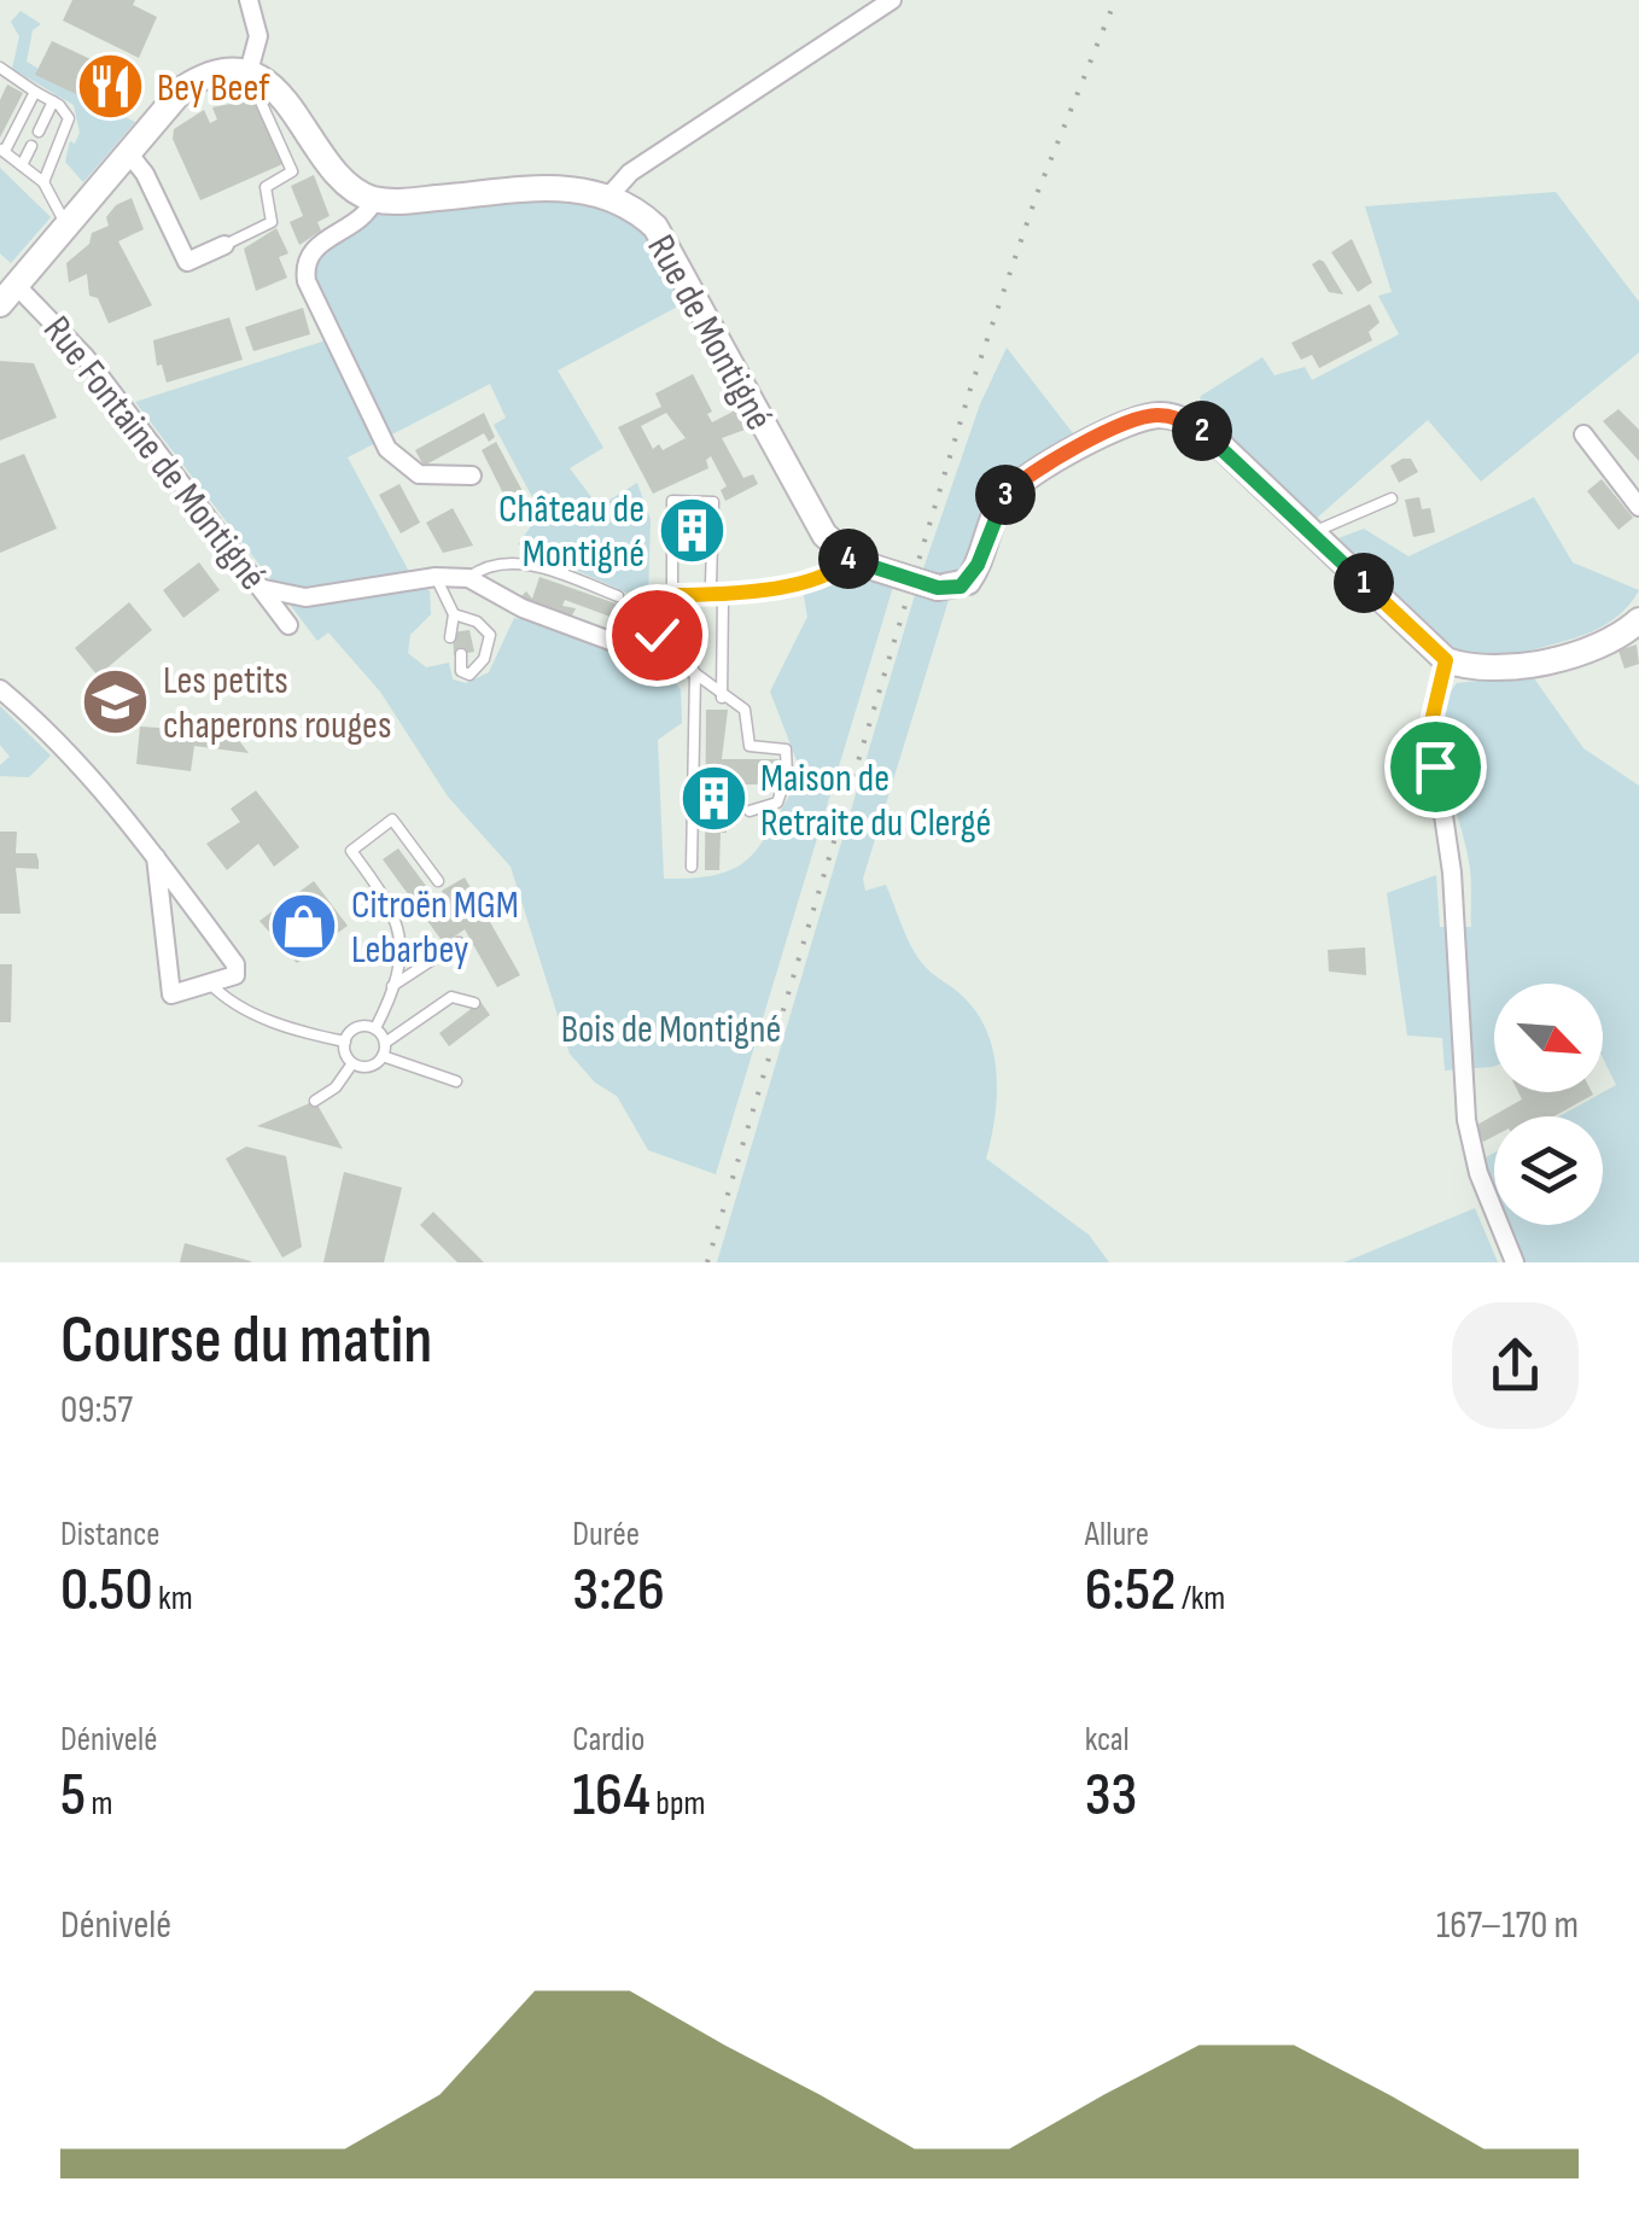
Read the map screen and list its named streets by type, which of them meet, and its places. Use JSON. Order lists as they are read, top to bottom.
{
  "streets": {
    "street": ["Rue de Montigné", "Rue Fontaine de Montigné"]
  },
  "parks": ["Bois de Montigné"],
  "places": {
    "restaurant": ["Bey Beef"],
    "building": ["Château de Montigné", "Maison de Retraite du Clergé"],
    "school or university": ["Les petits chaperons rouges"],
    "shop": ["Citroën MGM Lebarbey"]
  },
  "north": "bottom right",
  "page": {
    "pins": [
      "2",
      "3",
      "4",
      "1"
    ],
    "heading": ["Course du matin", "09:57"],
    "stats": [
      ["Distance", "0.50 km"],
      ["Durée", "3:26"],
      ["Allure", "6:52 /km"],
      ["Dénivelé", "5 m"],
      ["Cardio", "164 bpm"],
      ["kcal", "33"]
    ],
    "chart": ["Dénivelé", "167–170 m"]
  }
}
